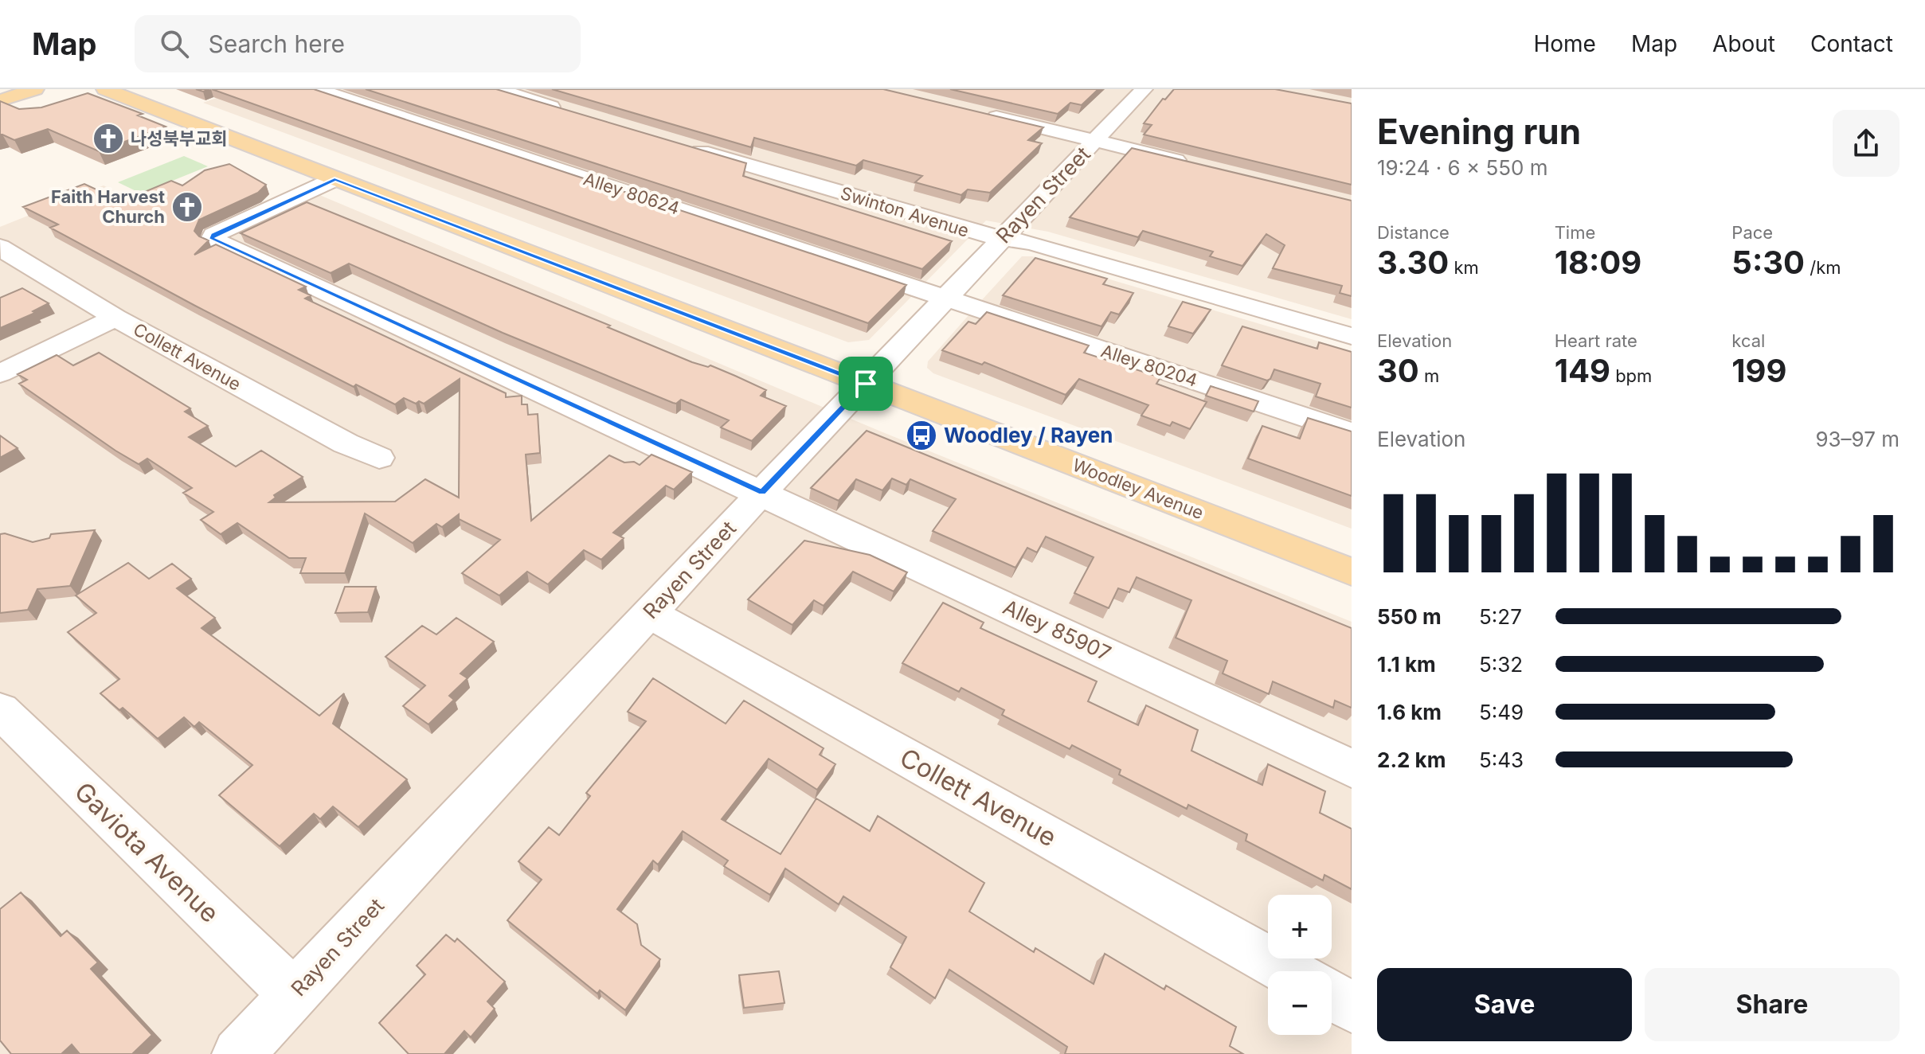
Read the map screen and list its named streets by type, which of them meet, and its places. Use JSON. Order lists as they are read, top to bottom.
{
  "streets": {
    "main road": ["Woodley Avenue"],
    "street": [
      "Alley 80624",
      "Rayen Street",
      "Swinton Avenue",
      "Collett Avenue",
      "Alley 80204",
      "Alley 85907",
      "Gaviota Avenue"
    ]
  },
  "crossings": [
    ["Alley 80624", "Rayen Street"],
    ["Alley 80624", "Alley 80204"],
    ["Rayen Street", "Swinton Avenue"],
    ["Rayen Street", "Collett Avenue"],
    ["Rayen Street", "Alley 80204"],
    ["Rayen Street", "Woodley Avenue"],
    ["Rayen Street", "Alley 85907"],
    ["Rayen Street", "Gaviota Avenue"],
    ["Woodley Avenue", "Alley 85907"]
  ],
  "places": {
    "church": ["나성북부교회", "Faith Harvest Church"],
    "bus stop": ["Woodley / Rayen"]
  },
  "page": {
    "header": "Map",
    "search": "Search here",
    "nav": [
      "Home",
      "Map",
      "About",
      "Contact"
    ],
    "heading": ["Evening run", "19:24 · 6 × 550 m"],
    "stats": [
      ["Distance", "3.30 km"],
      ["Time", "18:09"],
      ["Pace", "5:30 /km"],
      ["Elevation", "30 m"],
      ["Heart rate", "149 bpm"],
      ["kcal", "199"]
    ],
    "chart": ["Elevation", "93–97 m"],
    "list": [
      {
        "name": "550 m",
        "note": "5:27"
      },
      {
        "name": "1.1 km",
        "note": "5:32"
      },
      {
        "name": "1.6 km",
        "note": "5:49"
      },
      {
        "name": "2.2 km",
        "note": "5:43"
      }
    ],
    "map_buttons": ["+", "−"],
    "buttons": ["Save", "Share"]
  }
}
